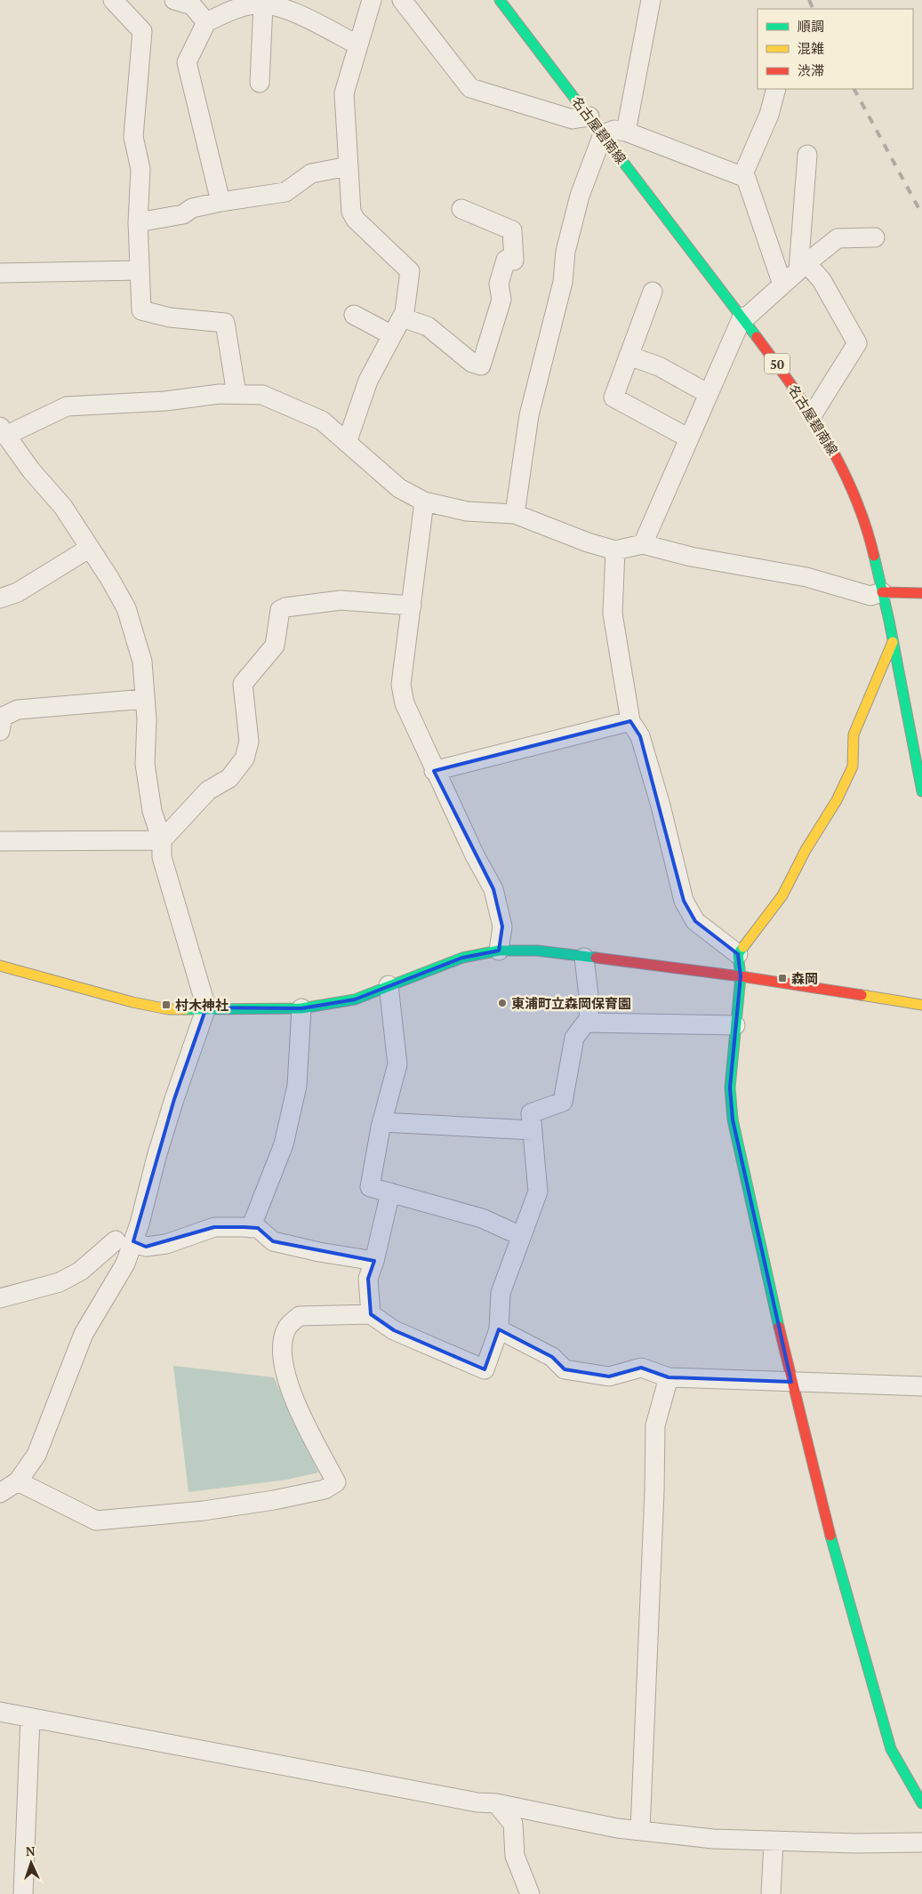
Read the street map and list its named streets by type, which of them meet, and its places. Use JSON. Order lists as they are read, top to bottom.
{
  "streets": {
    "street": ["名古屋碧南線", "50"]
  },
  "places": {
    "transit": ["森岡", "村木神社"],
    "other": ["東浦町立森岡保育園"]
  },
  "legend": ["順調", "混雑", "渋滞"],
  "north": "top"
}
